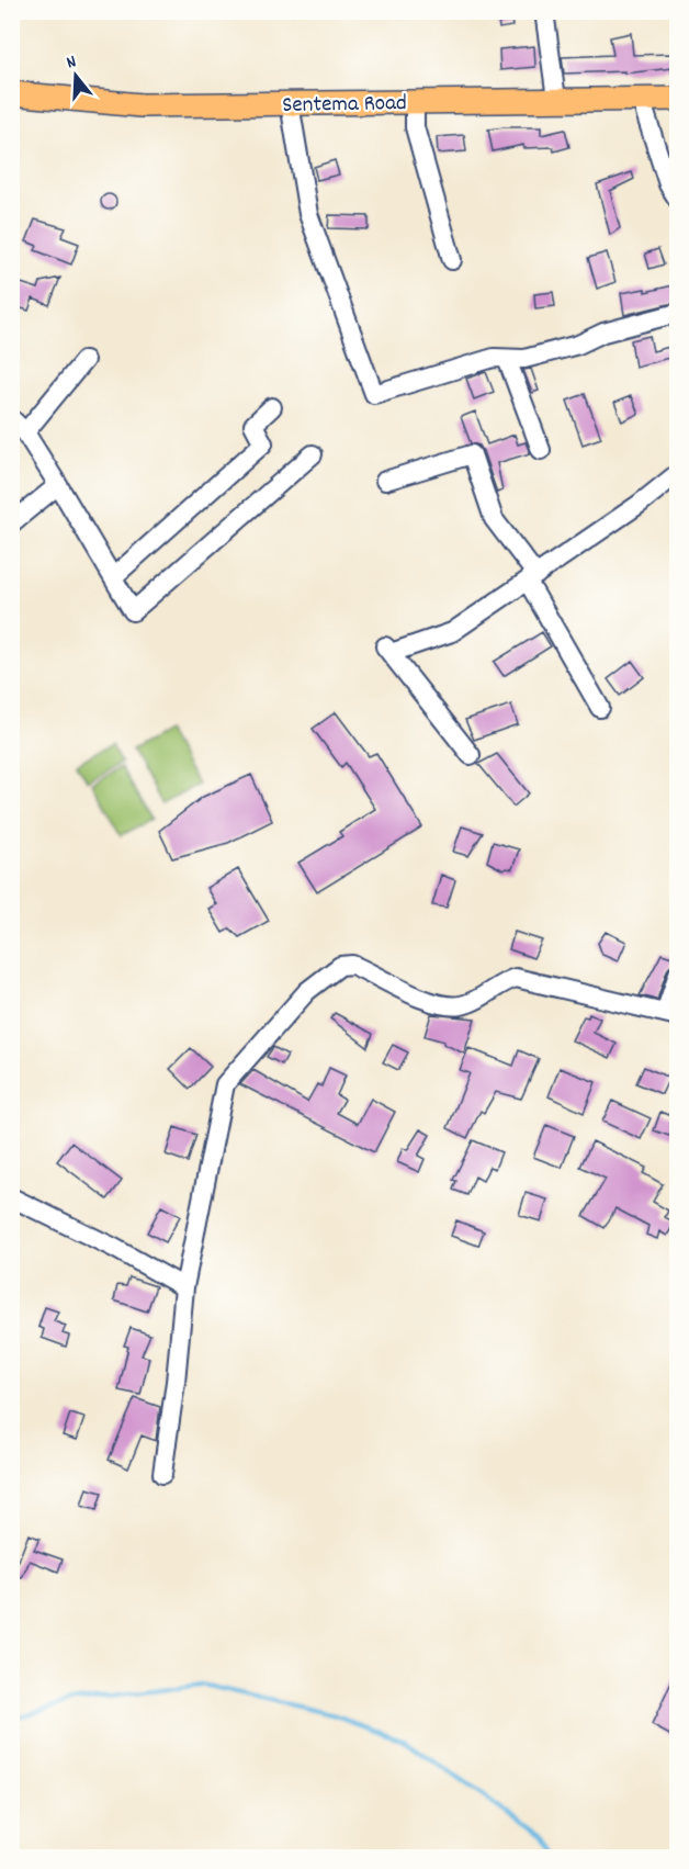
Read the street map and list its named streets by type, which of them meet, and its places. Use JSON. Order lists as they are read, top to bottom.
{
  "streets": {
    "main road": ["Sentema Road"]
  },
  "north": "top"
}
